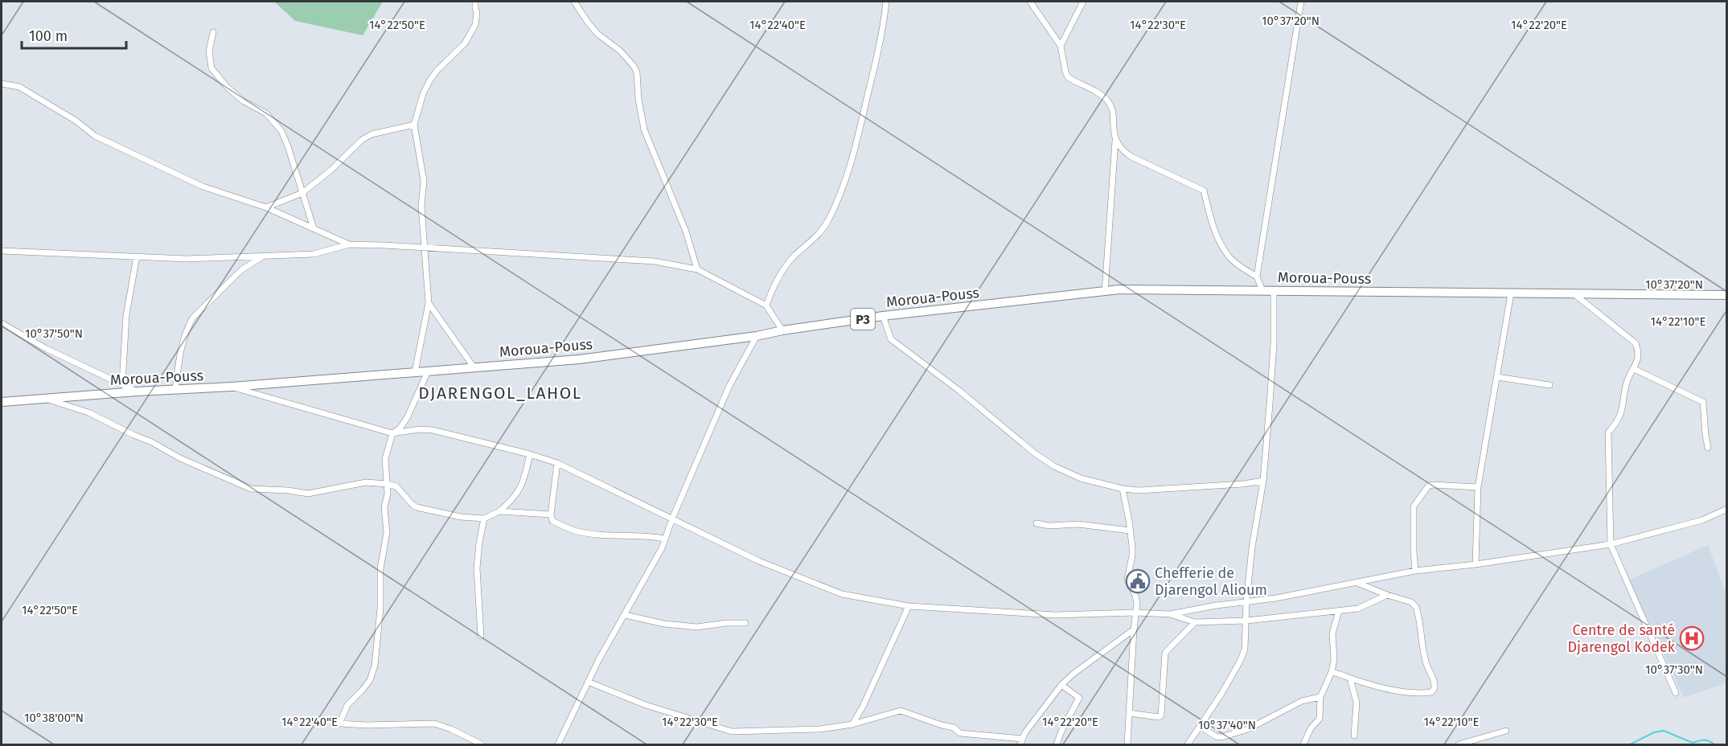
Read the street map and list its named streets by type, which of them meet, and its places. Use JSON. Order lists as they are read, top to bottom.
{
  "streets": {
    "main road": ["Moroua-Pouss", "P3"]
  },
  "districts": ["DJARENGOL_LAHOL"],
  "places": {
    "public building": ["Chefferie de Djarengol Alioum"],
    "hospital": ["Centre de santé Djarengol Kodek"]
  },
  "scale_bar": "100 m",
  "coordinates": [
    "10°37'20\"N",
    "14°22'40\"E",
    "14°22'50\"E",
    "14°22'30\"E",
    "14°22'20\"E",
    "14°22'10\"E",
    "10°37'50\"N",
    "10°37'30\"N",
    "10°38'00\"N",
    "10°37'40\"N"
  ]
}
